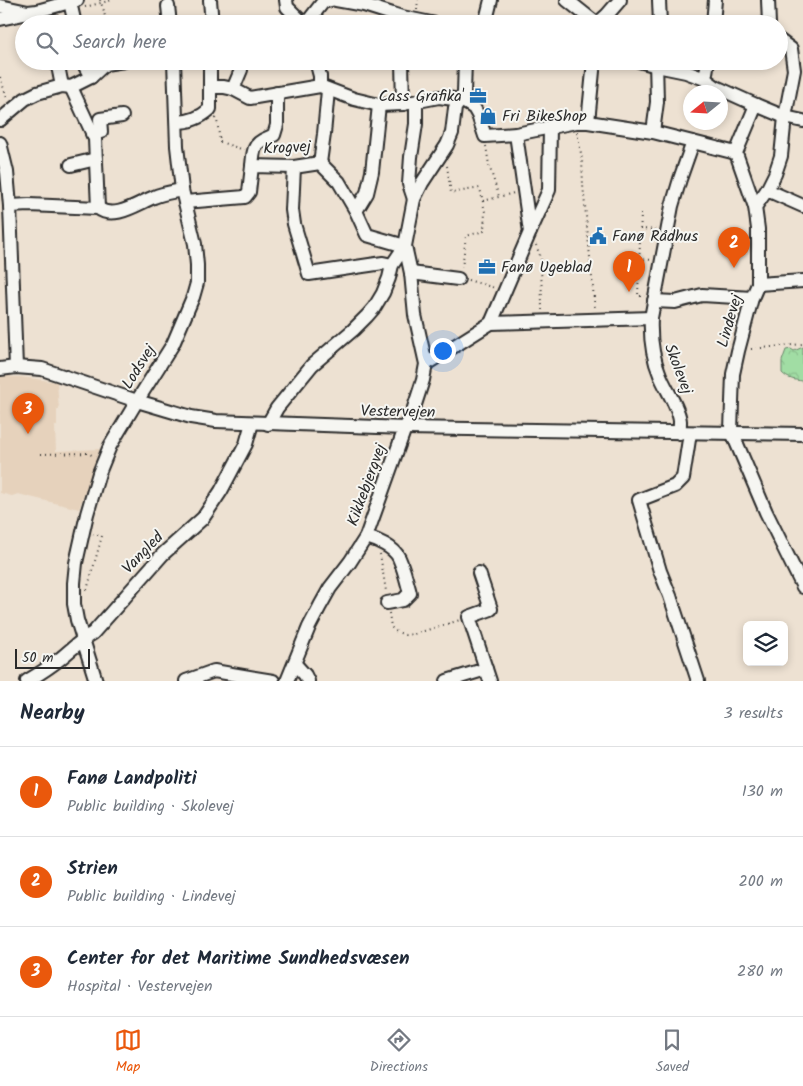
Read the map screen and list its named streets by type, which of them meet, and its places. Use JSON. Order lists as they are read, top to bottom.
{
  "streets": {
    "street": [
      "Krogvej",
      "Lindevej",
      "Lodsvej",
      "Skolevej",
      "Vestervejen",
      "Kikkebjergvej",
      "Vangled"
    ]
  },
  "crossings": [
    ["Krogvej", "Lodsvej"],
    ["Krogvej", "Kikkebjergvej"],
    ["Lindevej", "Vestervejen"],
    ["Lodsvej", "Vestervejen"],
    ["Lodsvej", "Vangled"],
    ["Skolevej", "Vestervejen"],
    ["Vestervejen", "Kikkebjergvej"],
    ["Vestervejen", "Vangled"]
  ],
  "places": {
    "office": ["Cass Grafika'", "Fanø Ugeblad"],
    "shop": ["Fri BikeShop"],
    "public building": ["Fanø Rådhus"]
  },
  "scale_bar": "50 m",
  "north": "left",
  "page": {
    "search": "Search here",
    "pins": ["2", "1", "3"],
    "scale": "50 m",
    "heading": ["Nearby", "3 results"],
    "list": [
      {
        "mark": "1",
        "name": "Fanø Landpoliti",
        "note": "Public building · Skolevej",
        "value": "130 m"
      },
      {
        "mark": "2",
        "name": "Strien",
        "note": "Public building · Lindevej",
        "value": "200 m"
      },
      {
        "mark": "3",
        "name": "Center for det Maritime Sundhedsvæsen",
        "note": "Hospital · Vestervejen",
        "value": "280 m"
      }
    ],
    "nav": ["Map", "Directions", "Saved"]
  }
}
